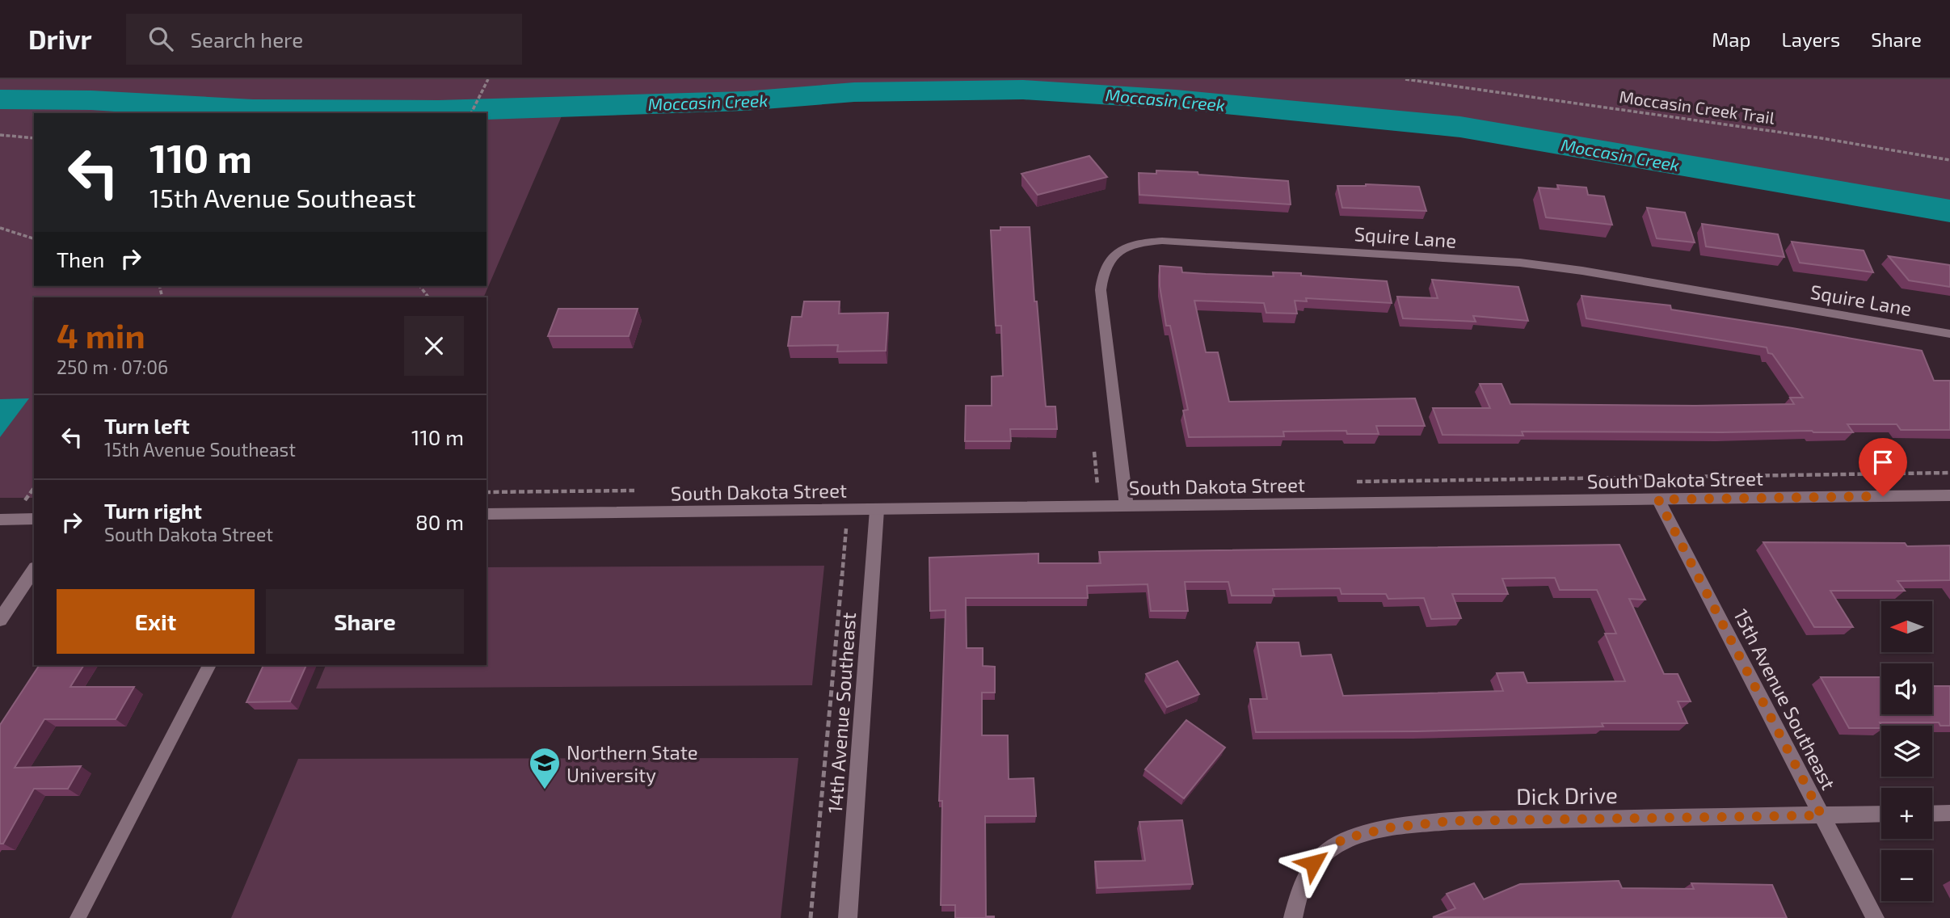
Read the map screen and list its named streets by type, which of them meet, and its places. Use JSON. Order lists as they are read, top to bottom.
{
  "streets": {
    "street": [
      "Squire Lane",
      "South Dakota Street",
      "15th Avenue Southeast",
      "14th Avenue Southeast",
      "Dick Drive"
    ],
    "path": ["Moccasin Creek Trail"]
  },
  "crossings": [
    ["Squire Lane", "South Dakota Street"],
    ["South Dakota Street", "15th Avenue Southeast"],
    ["South Dakota Street", "14th Avenue Southeast"],
    ["15th Avenue Southeast", "Dick Drive"]
  ],
  "water": ["Moccasin Creek"],
  "places": {
    "school or university": ["Northern State University"]
  },
  "north": "left",
  "page": {
    "header": "Drivr",
    "search": "Search here",
    "nav": ["Map", "Layers", "Share"],
    "turn": ["110 m", "15th Avenue Southeast"],
    "then": "Then",
    "heading": ["4 min", "250 m · 07:06"],
    "list": [
      {
        "name": "Turn left",
        "note": "15th Avenue Southeast",
        "value": "110 m"
      },
      {
        "name": "Turn right",
        "note": "South Dakota Street",
        "value": "80 m"
      }
    ],
    "buttons": ["Exit", "Share"],
    "map_buttons": ["+", "−"]
  }
}
